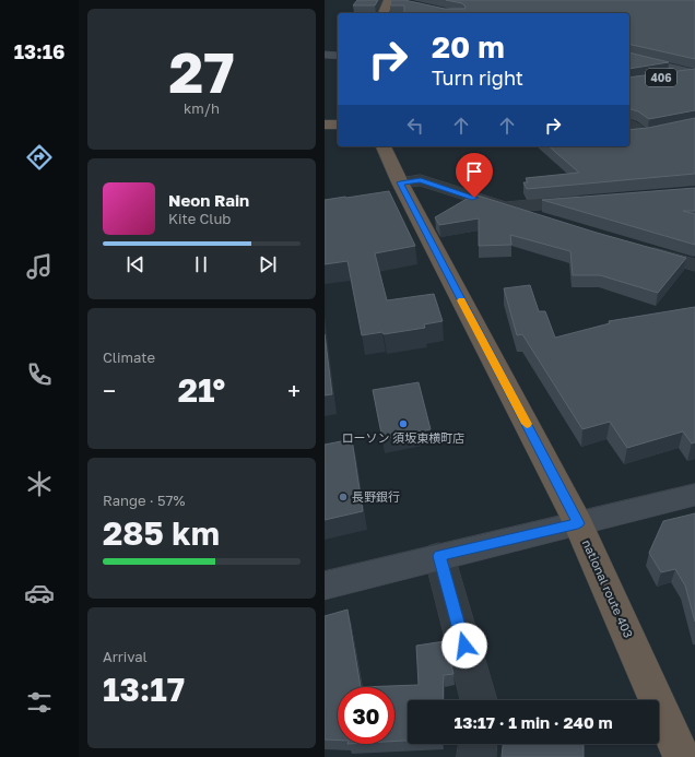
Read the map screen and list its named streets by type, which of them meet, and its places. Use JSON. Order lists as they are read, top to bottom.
{
  "streets": {
    "highway": ["406", "national route 403"]
  },
  "places": ["ローソン 須坂東横町店", "長野銀行"],
  "page": {
    "tabs": "13:16",
    "tile": [
      ["27", "km/h"],
      "Climate",
      ["Range · 57%", "285 km"],
      ["Arrival", "13:17"]
    ],
    "turn": ["20 m", "Turn right"],
    "song": ["Neon Rain", "Kite Club"],
    "heat": ["−", "21°", "+"],
    "limit": "30",
    "trip": "13:17 · 1 min · 240 m"
  }
}
